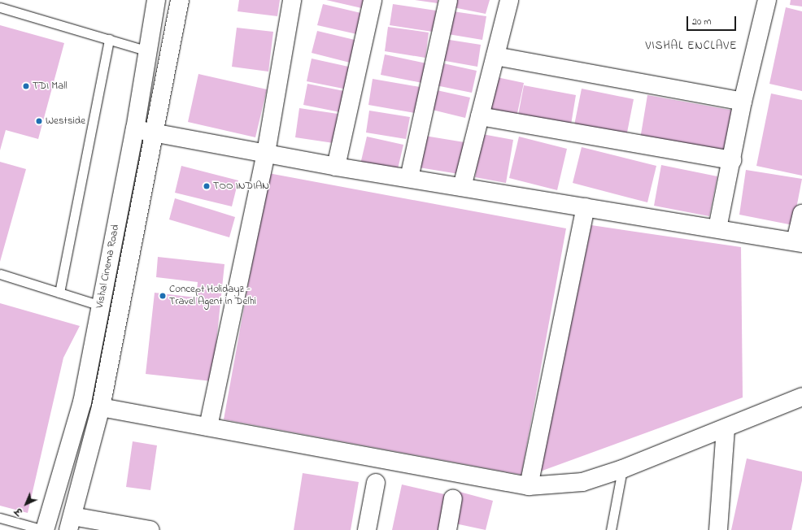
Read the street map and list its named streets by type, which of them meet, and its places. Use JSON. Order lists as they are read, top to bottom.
{
  "streets": {
    "street": ["Vishal Cinema Road"]
  },
  "districts": ["VISHAL ENCLAVE"],
  "places": [
    "TDI Mall",
    "Westside",
    "TOO INDIAN",
    "Concept Holidayz - Travel Agent in Delhi"
  ],
  "scale_bar": "20 m",
  "north": "bottom left"
}
